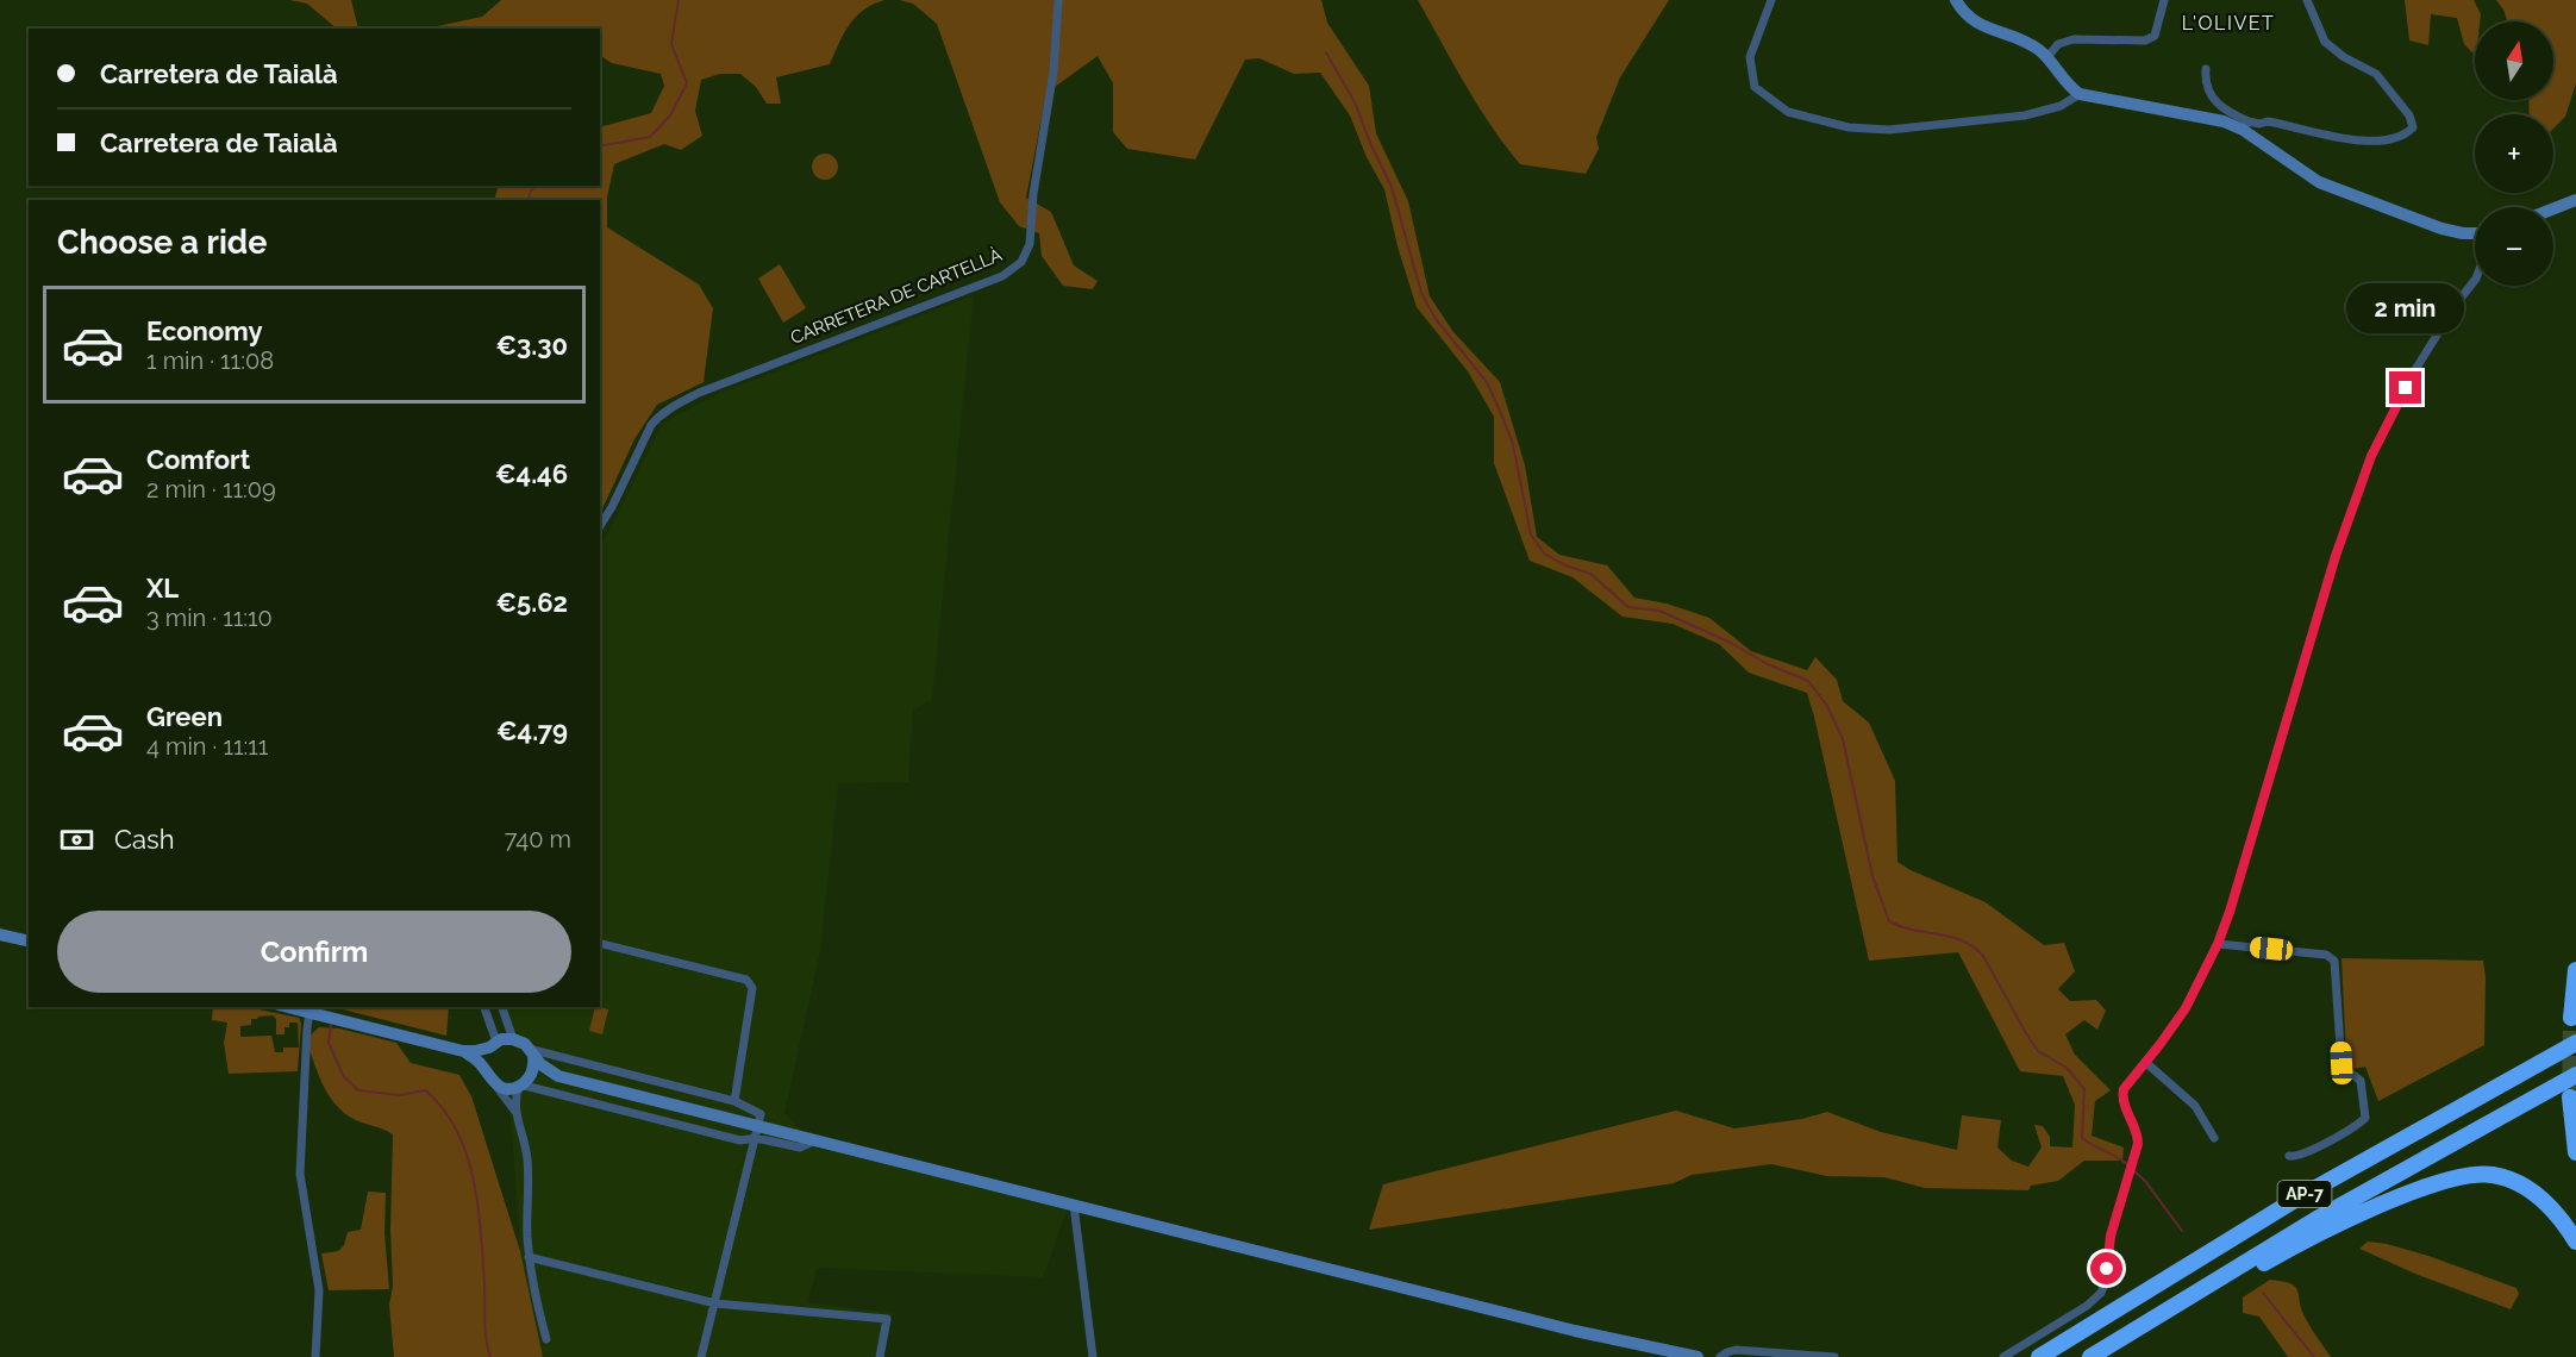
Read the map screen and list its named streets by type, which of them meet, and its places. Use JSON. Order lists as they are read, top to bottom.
{
  "streets": {
    "highway": ["AP-7"],
    "street": ["CARRETERA DE CARTELLÀ"]
  },
  "districts": ["L'OLIVET"],
  "north": "top",
  "page": {
    "map_buttons": ["+", "−"],
    "banner": ["Carretera de Taialà", "Carretera de Taialà"],
    "heading": "Choose a ride",
    "bubble": "2 min",
    "list": [
      {
        "name": "Economy",
        "note": "1 min · 11:08",
        "value": "€3.30"
      },
      {
        "name": "Comfort",
        "note": "2 min · 11:09",
        "value": "€4.46"
      },
      {
        "name": "XL",
        "note": "3 min · 11:10",
        "value": "€5.62"
      },
      {
        "name": "Green",
        "note": "4 min · 11:11",
        "value": "€4.79"
      }
    ],
    "pay": ["Cash", "740 m"],
    "buttons": "Confirm"
  }
}
